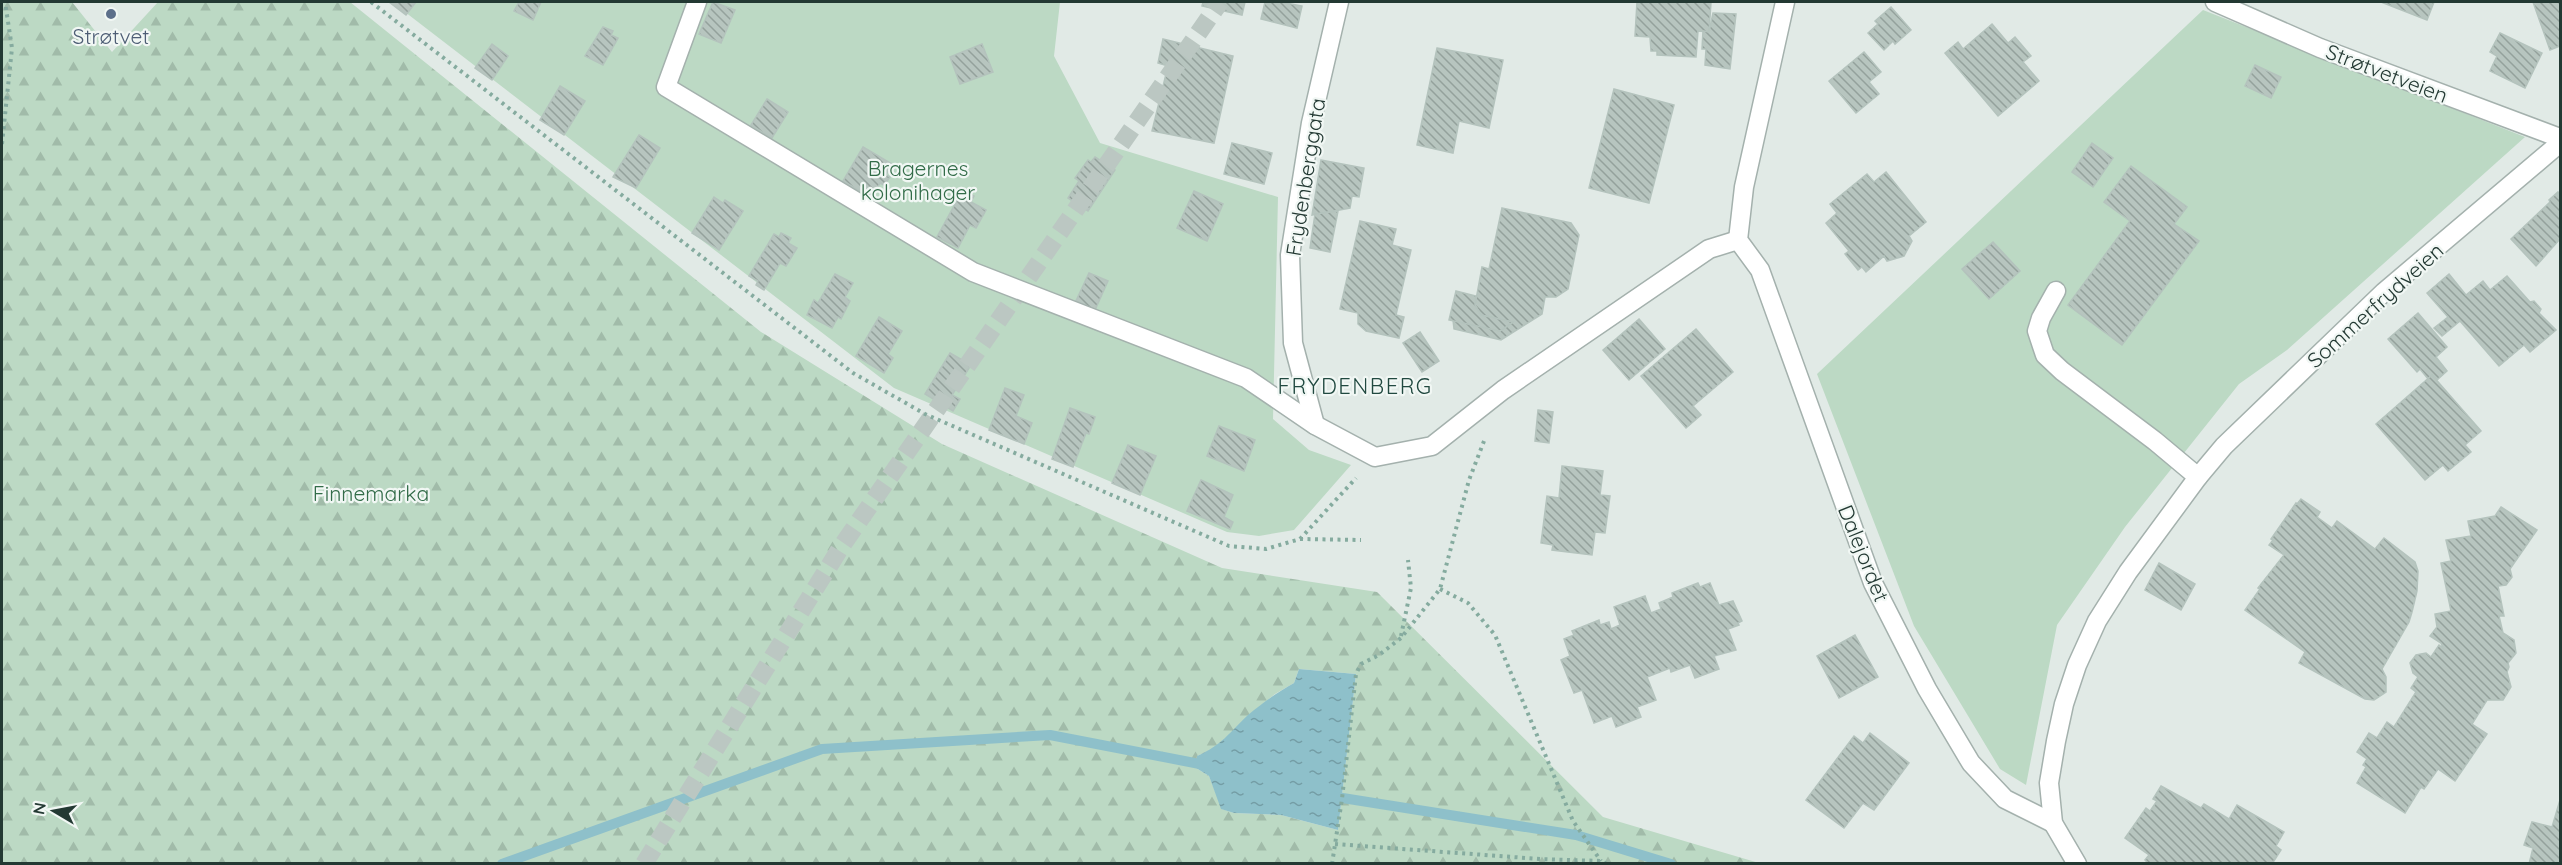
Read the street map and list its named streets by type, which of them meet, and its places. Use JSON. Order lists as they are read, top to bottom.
{
  "streets": {
    "street": [
      "Strøtvetveien",
      "Frydenberggata",
      "Sommerfrydveien",
      "Dalejordet"
    ]
  },
  "crossings": [
    ["Sommerfrydveien", "Dalejordet"]
  ],
  "districts": ["FRYDENBERG"],
  "parks": ["Bragernes kolonihager", "Finnemarka"],
  "places": ["Strøtvet"],
  "north": "left"
}
